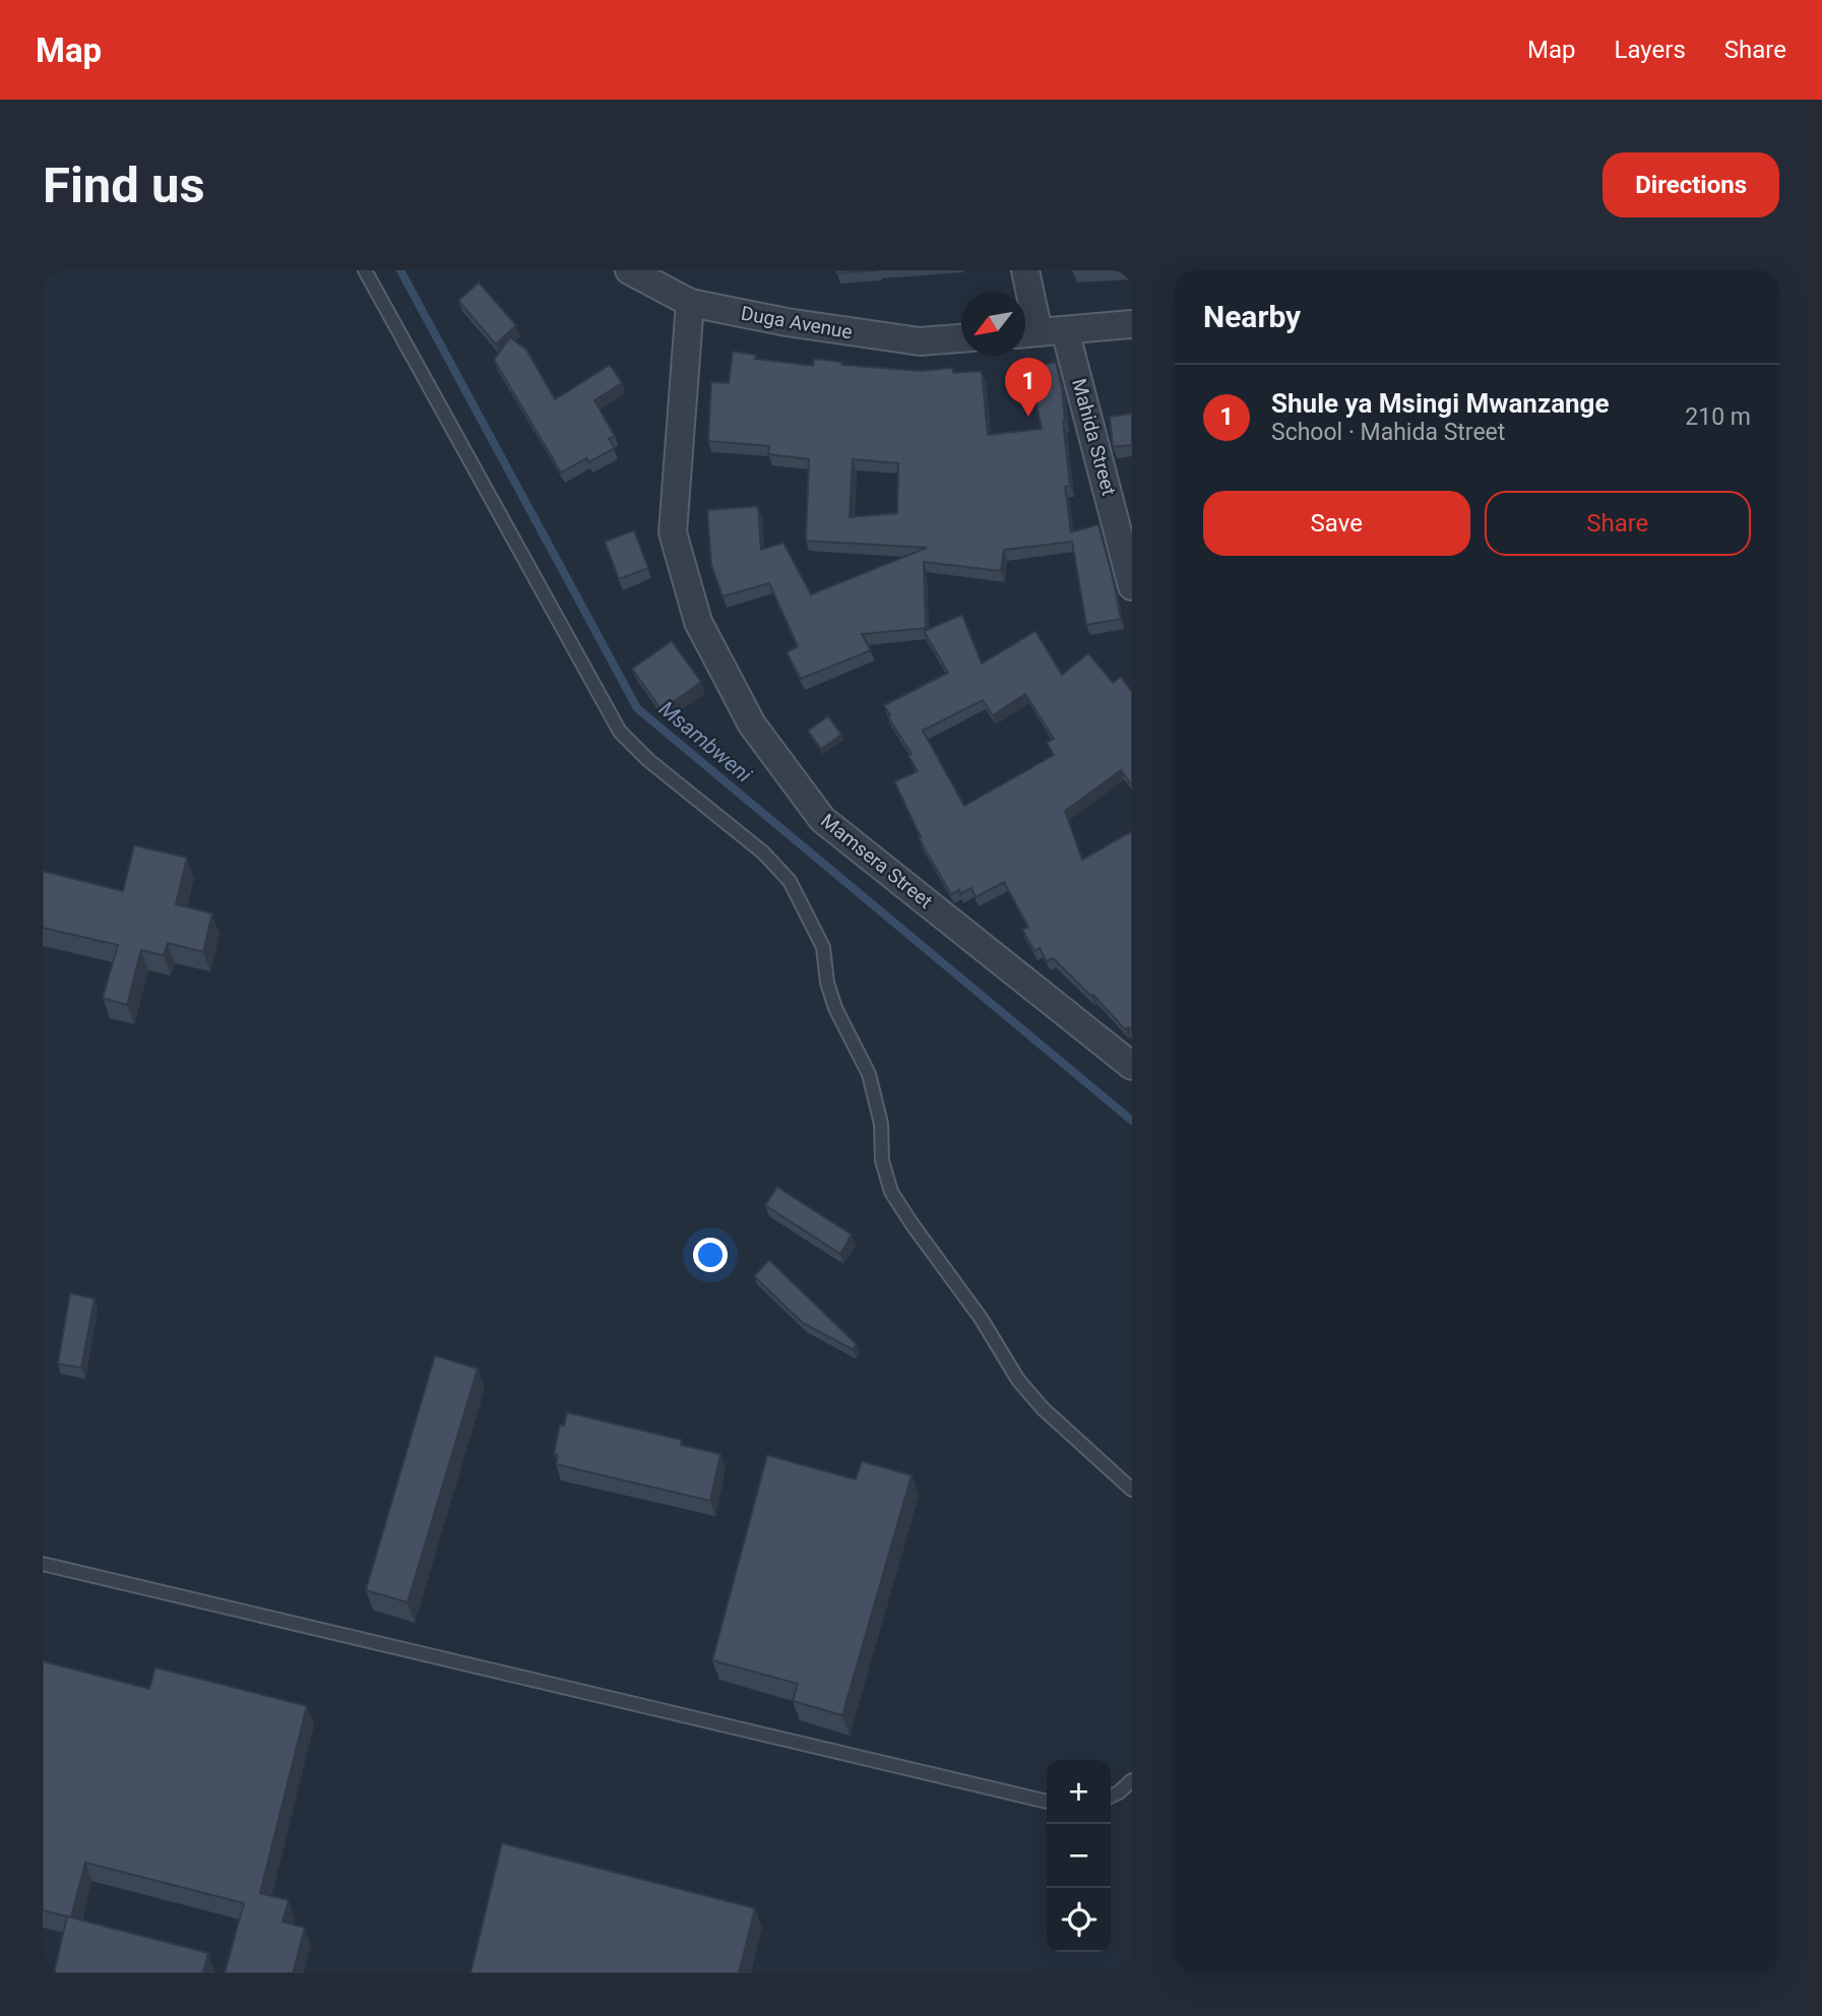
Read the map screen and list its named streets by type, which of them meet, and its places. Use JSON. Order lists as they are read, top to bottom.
{
  "streets": {
    "street": ["Duga Avenue", "Mahida Street", "Mamsera Street"]
  },
  "crossings": [
    ["Duga Avenue", "Mamsera Street"]
  ],
  "water": ["Msambweni"],
  "north": "bottom left",
  "page": {
    "header": "Map",
    "nav": ["Map", "Layers", "Share"],
    "buttons": [
      "Directions",
      ["Save", "Share"]
    ],
    "title": "Find us",
    "heading": "Nearby",
    "pins": "1",
    "list": [
      {
        "mark": "1",
        "name": "Shule ya Msingi Mwanzange",
        "note": "School · Mahida Street",
        "value": "210 m"
      }
    ],
    "map_buttons": ["+", "−"]
  }
}
